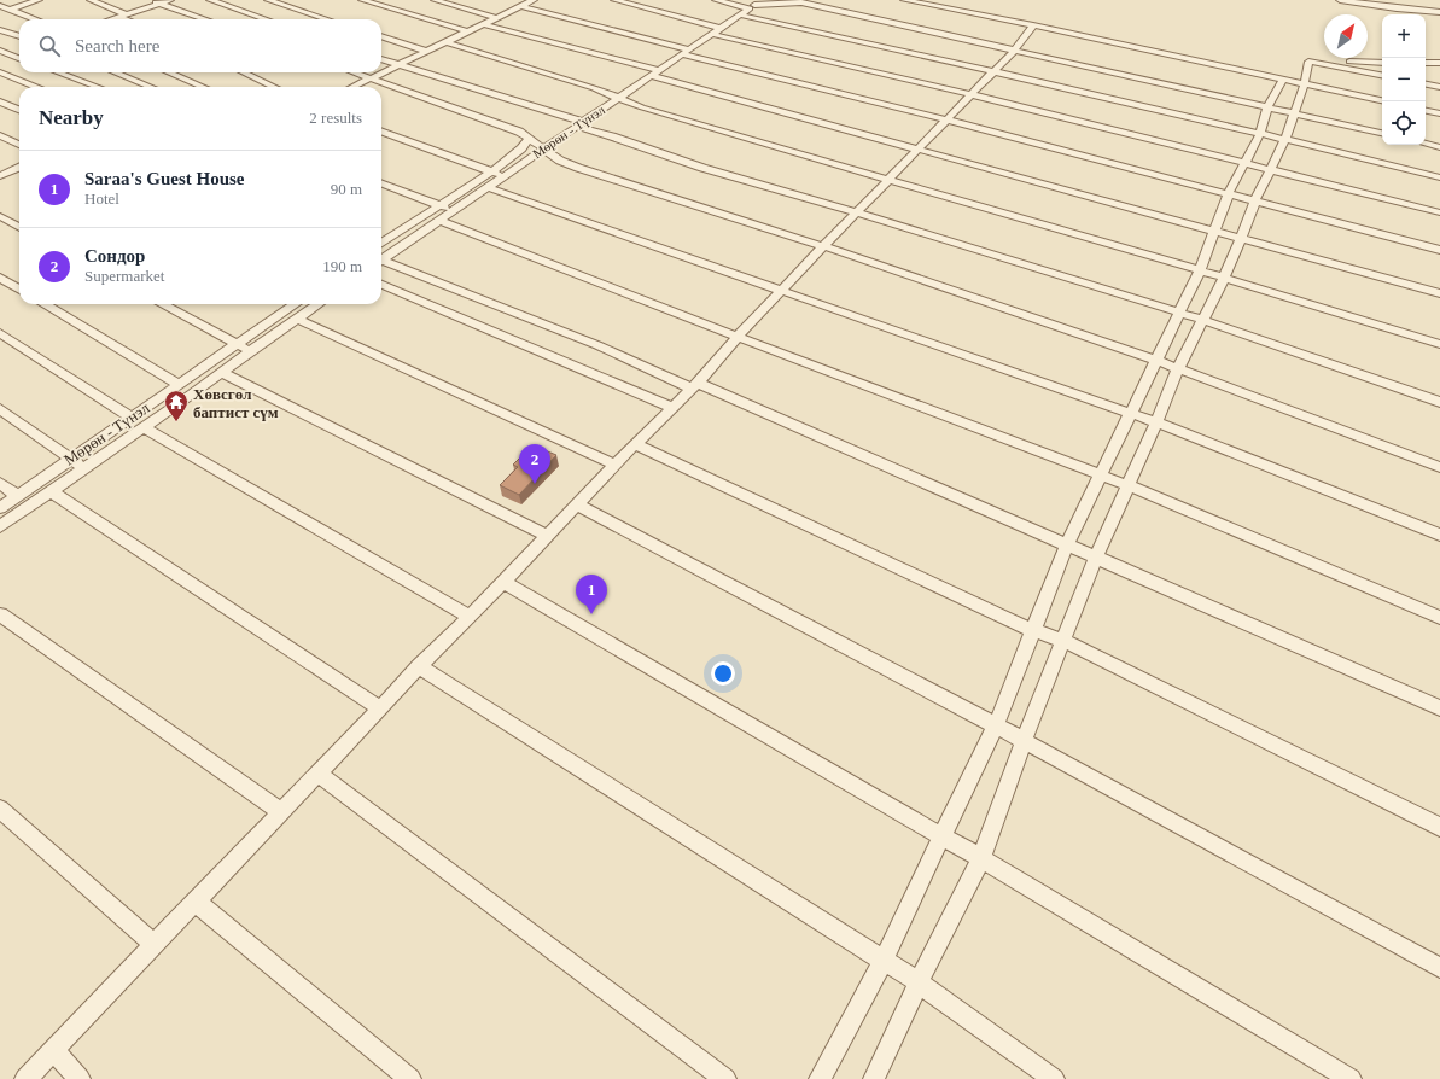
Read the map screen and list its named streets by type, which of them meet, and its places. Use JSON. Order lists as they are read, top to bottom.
{
  "streets": {
    "street": ["Мөрөн - Түнэл"]
  },
  "places": {
    "temple": ["Хөвсгөл баптист сүм"]
  },
  "north": "top right",
  "page": {
    "map_buttons": ["+", "−"],
    "search": "Search here",
    "heading": ["Nearby", "2 results"],
    "list": [
      {
        "mark": "1",
        "name": "Saraa's Guest House",
        "note": "Hotel",
        "value": "90 m"
      },
      {
        "mark": "2",
        "name": "Сондор",
        "note": "Supermarket",
        "value": "190 m"
      }
    ],
    "pins": ["2", "1"]
  }
}
